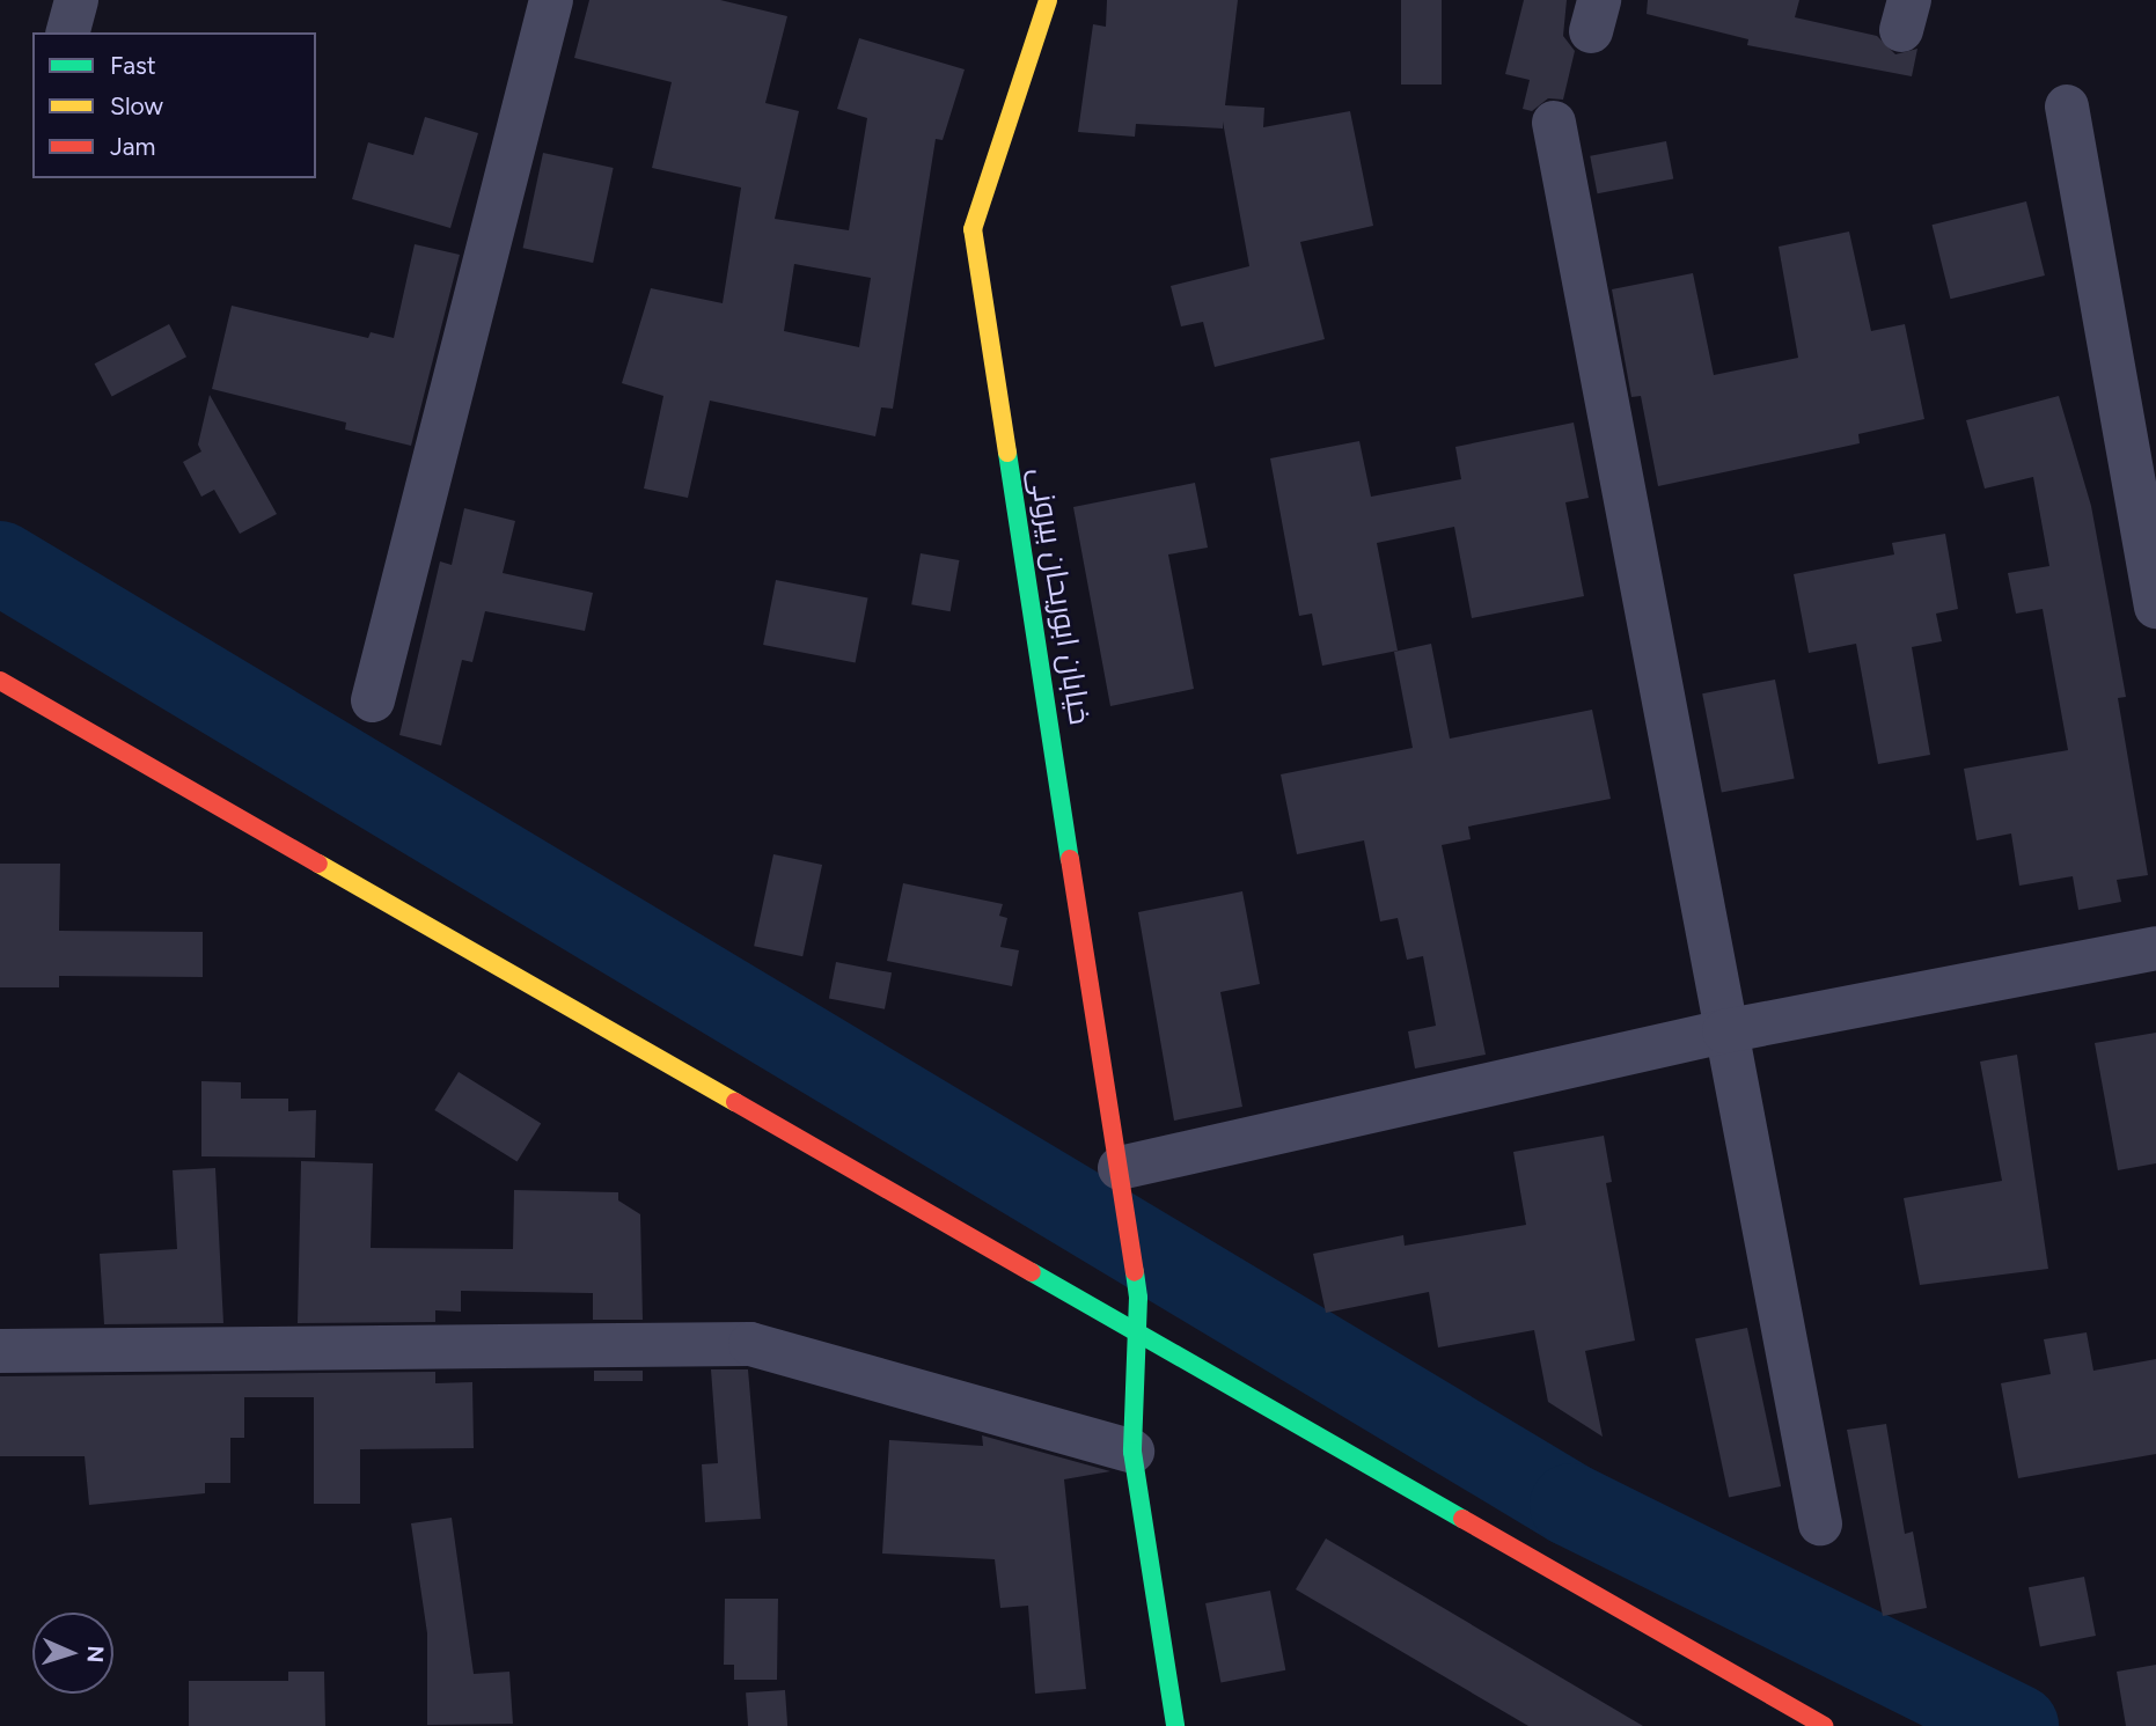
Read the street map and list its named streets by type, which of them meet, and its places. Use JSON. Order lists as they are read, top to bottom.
{
  "streets": {
    "street": ["خیابان ابوریحان بیرونی"]
  },
  "legend": ["Fast", "Slow", "Jam"],
  "north": "right"
}
